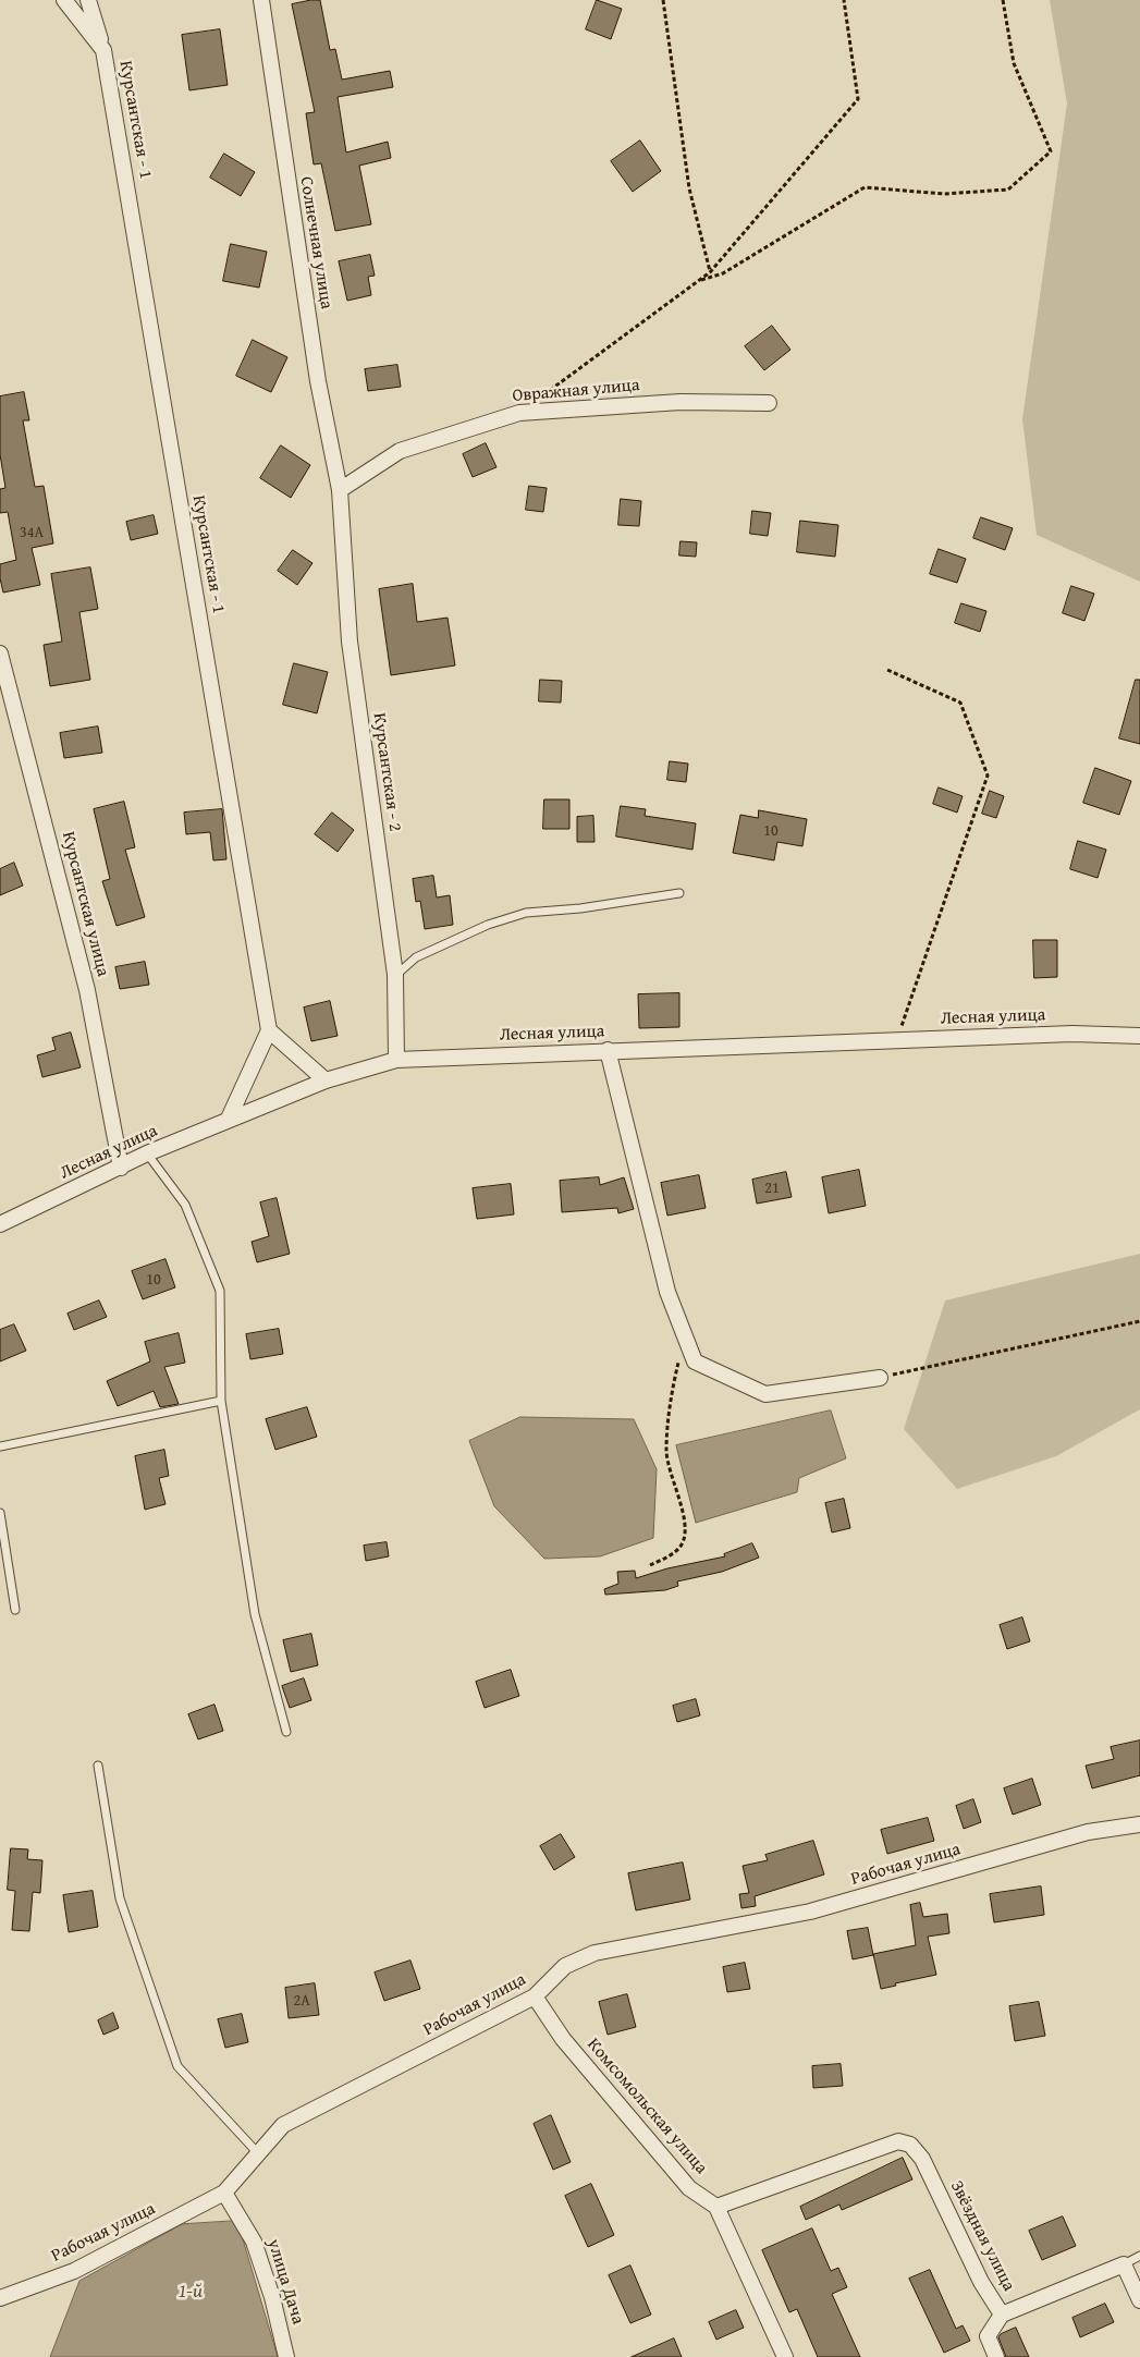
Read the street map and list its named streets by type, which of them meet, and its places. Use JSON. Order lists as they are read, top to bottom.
{
  "streets": {
    "street": [
      "Курсантская - 1",
      "Солнечная улица",
      "Овражная улица",
      "Курсантская - 2",
      "Курсантская улица",
      "Лесная улица",
      "Рабочая улица",
      "Комсомольская улица",
      "Звёздная улица",
      "улица Дача"
    ]
  },
  "crossings": [
    ["Солнечная улица", "Овражная улица"],
    ["Солнечная улица", "Курсантская - 2"],
    ["Овражная улица", "Курсантская - 2"],
    ["Курсантская - 2", "Лесная улица"],
    ["Курсантская улица", "Лесная улица"],
    ["Рабочая улица", "Комсомольская улица"],
    ["Рабочая улица", "улица Дача"],
    ["Комсомольская улица", "Звёздная улица"]
  ],
  "water": ["1-й"],
  "house_numbers": [
    "34А",
    "10",
    "21",
    "10",
    "2А"
  ]
}
